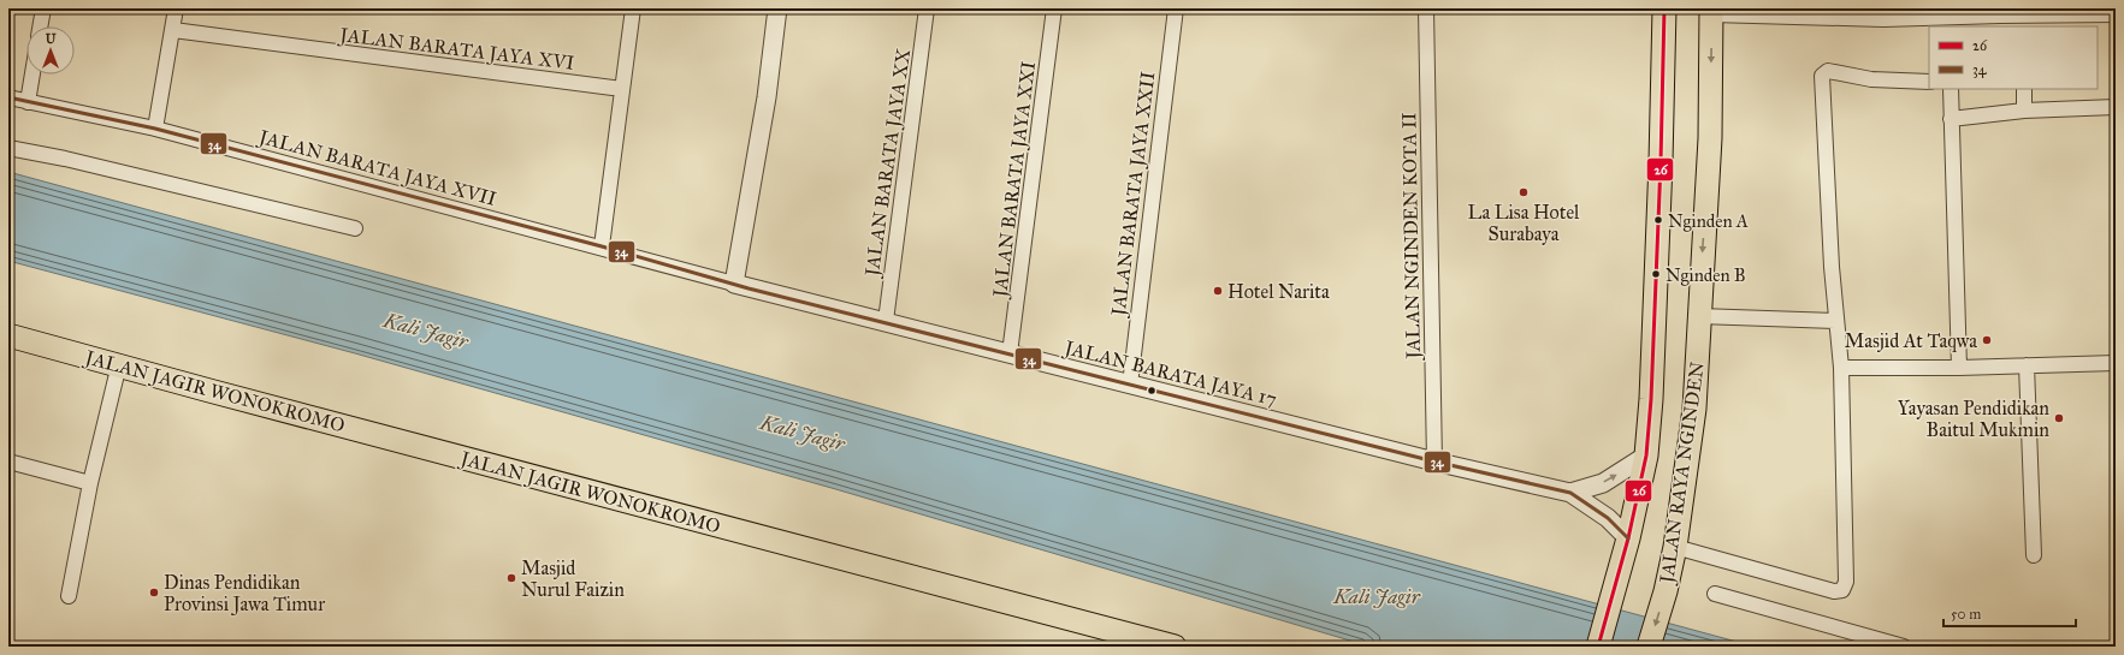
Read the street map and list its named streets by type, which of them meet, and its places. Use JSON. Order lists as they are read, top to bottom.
{
  "streets": {
    "main road": ["JALAN JAGIR WONOKROMO", "JALAN RAYA NGINDEN"],
    "street": [
      "JALAN BARATA JAYA XVI",
      "JALAN BARATA JAYA XX",
      "JALAN BARATA JAYA XVII",
      "JALAN BARATA JAYA XXI",
      "JALAN BARATA JAYA XXII",
      "JALAN NGINDEN KOTA II",
      "JALAN BARATA JAYA 17"
    ]
  },
  "crossings": [
    ["JALAN BARATA JAYA XX", "JALAN BARATA JAYA 17"],
    ["JALAN BARATA JAYA XVII", "JALAN BARATA JAYA 17"],
    ["JALAN BARATA JAYA XXI", "JALAN BARATA JAYA 17"],
    ["JALAN BARATA JAYA XXII", "JALAN BARATA JAYA 17"],
    ["JALAN NGINDEN KOTA II", "JALAN BARATA JAYA 17"],
    ["JALAN BARATA JAYA 17", "JALAN RAYA NGINDEN"]
  ],
  "water": ["Kali Jagir"],
  "places": [
    "La Lisa Hotel Surabaya",
    "Nginden A",
    "Nginden B",
    "Hotel Narita",
    "Masjid At Taqwa",
    "Yayasan Pendidikan Baitul Mukmin",
    "Masjid Nurul Faizin",
    "Dinas Pendidikan Provinsi Jawa Timur"
  ],
  "lines": ["transit line 26", "transit line 34"],
  "legend": ["26", "34"],
  "scale_bar": "50 m",
  "north": "top"
}
